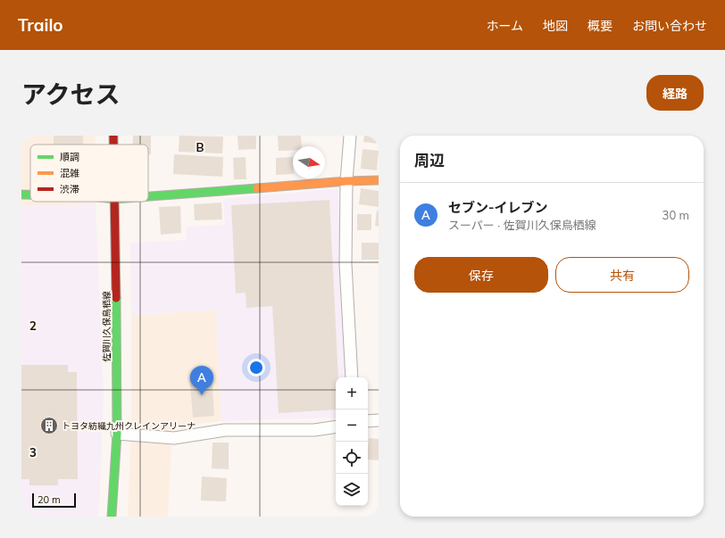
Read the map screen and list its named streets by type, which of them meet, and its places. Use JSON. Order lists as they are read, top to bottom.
{
  "streets": {
    "main road": ["佐賀川久保鳥栖線"]
  },
  "places": {
    "building": ["トヨタ紡織九州クレインアリーナ"]
  },
  "legend": ["順調", "混雑", "渋滞"],
  "scale_bar": "20 m",
  "north": "right",
  "page": {
    "header": "Trailo",
    "nav": [
      "ホーム",
      "地図",
      "概要",
      "お問い合わせ"
    ],
    "title": "アクセス",
    "buttons": [
      "経路",
      ["保存", "共有"]
    ],
    "heading": "周辺",
    "list": [
      {
        "mark": "A",
        "name": "セブン-イレブン",
        "note": "スーパー · 佐賀川久保鳥栖線",
        "value": "30 m"
      }
    ],
    "pins": "A",
    "map_buttons": ["+", "−"],
    "scale": "20 m"
  },
  "grid": {
    "columns": ["B"],
    "rows": ["2", "3"]
  }
}
